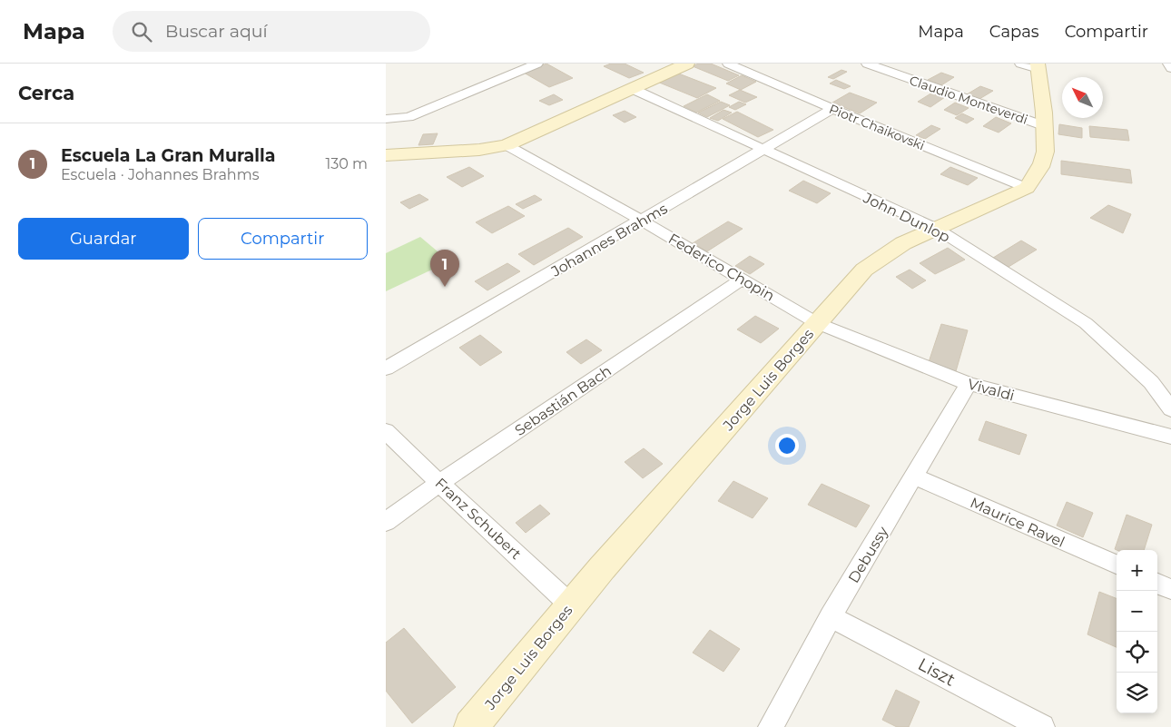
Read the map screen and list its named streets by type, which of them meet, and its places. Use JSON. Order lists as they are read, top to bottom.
{
  "streets": {
    "street": [
      "Claudio Monteverdi",
      "Piotr Chaikovski",
      "John Dunlop",
      "Johannes Brahms",
      "Federico Chopin",
      "Jorge Luis Borges",
      "Vivaldi",
      "Sebastián Bach",
      "Franz Schubert",
      "Maurice Ravel",
      "Debussy",
      "Liszt"
    ]
  },
  "crossings": [
    ["Piotr Chaikovski", "Johannes Brahms"],
    ["Piotr Chaikovski", "Jorge Luis Borges"],
    ["John Dunlop", "Johannes Brahms"],
    ["John Dunlop", "Jorge Luis Borges"],
    ["Johannes Brahms", "Federico Chopin"],
    ["Federico Chopin", "Jorge Luis Borges"],
    ["Federico Chopin", "Vivaldi"],
    ["Federico Chopin", "Sebastián Bach"],
    ["Jorge Luis Borges", "Vivaldi"],
    ["Jorge Luis Borges", "Franz Schubert"],
    ["Vivaldi", "Debussy"],
    ["Sebastián Bach", "Franz Schubert"],
    ["Maurice Ravel", "Debussy"],
    ["Debussy", "Liszt"]
  ],
  "north": "top left",
  "page": {
    "header": "Mapa",
    "search": "Buscar aquí",
    "nav": ["Mapa", "Capas", "Compartir"],
    "heading": "Cerca",
    "list": [
      {
        "mark": "1",
        "name": "Escuela La Gran Muralla",
        "note": "Escuela · Johannes Brahms",
        "value": "130 m"
      }
    ],
    "buttons": ["Guardar", "Compartir"],
    "pins": "1",
    "map_buttons": ["+", "−"]
  }
}
